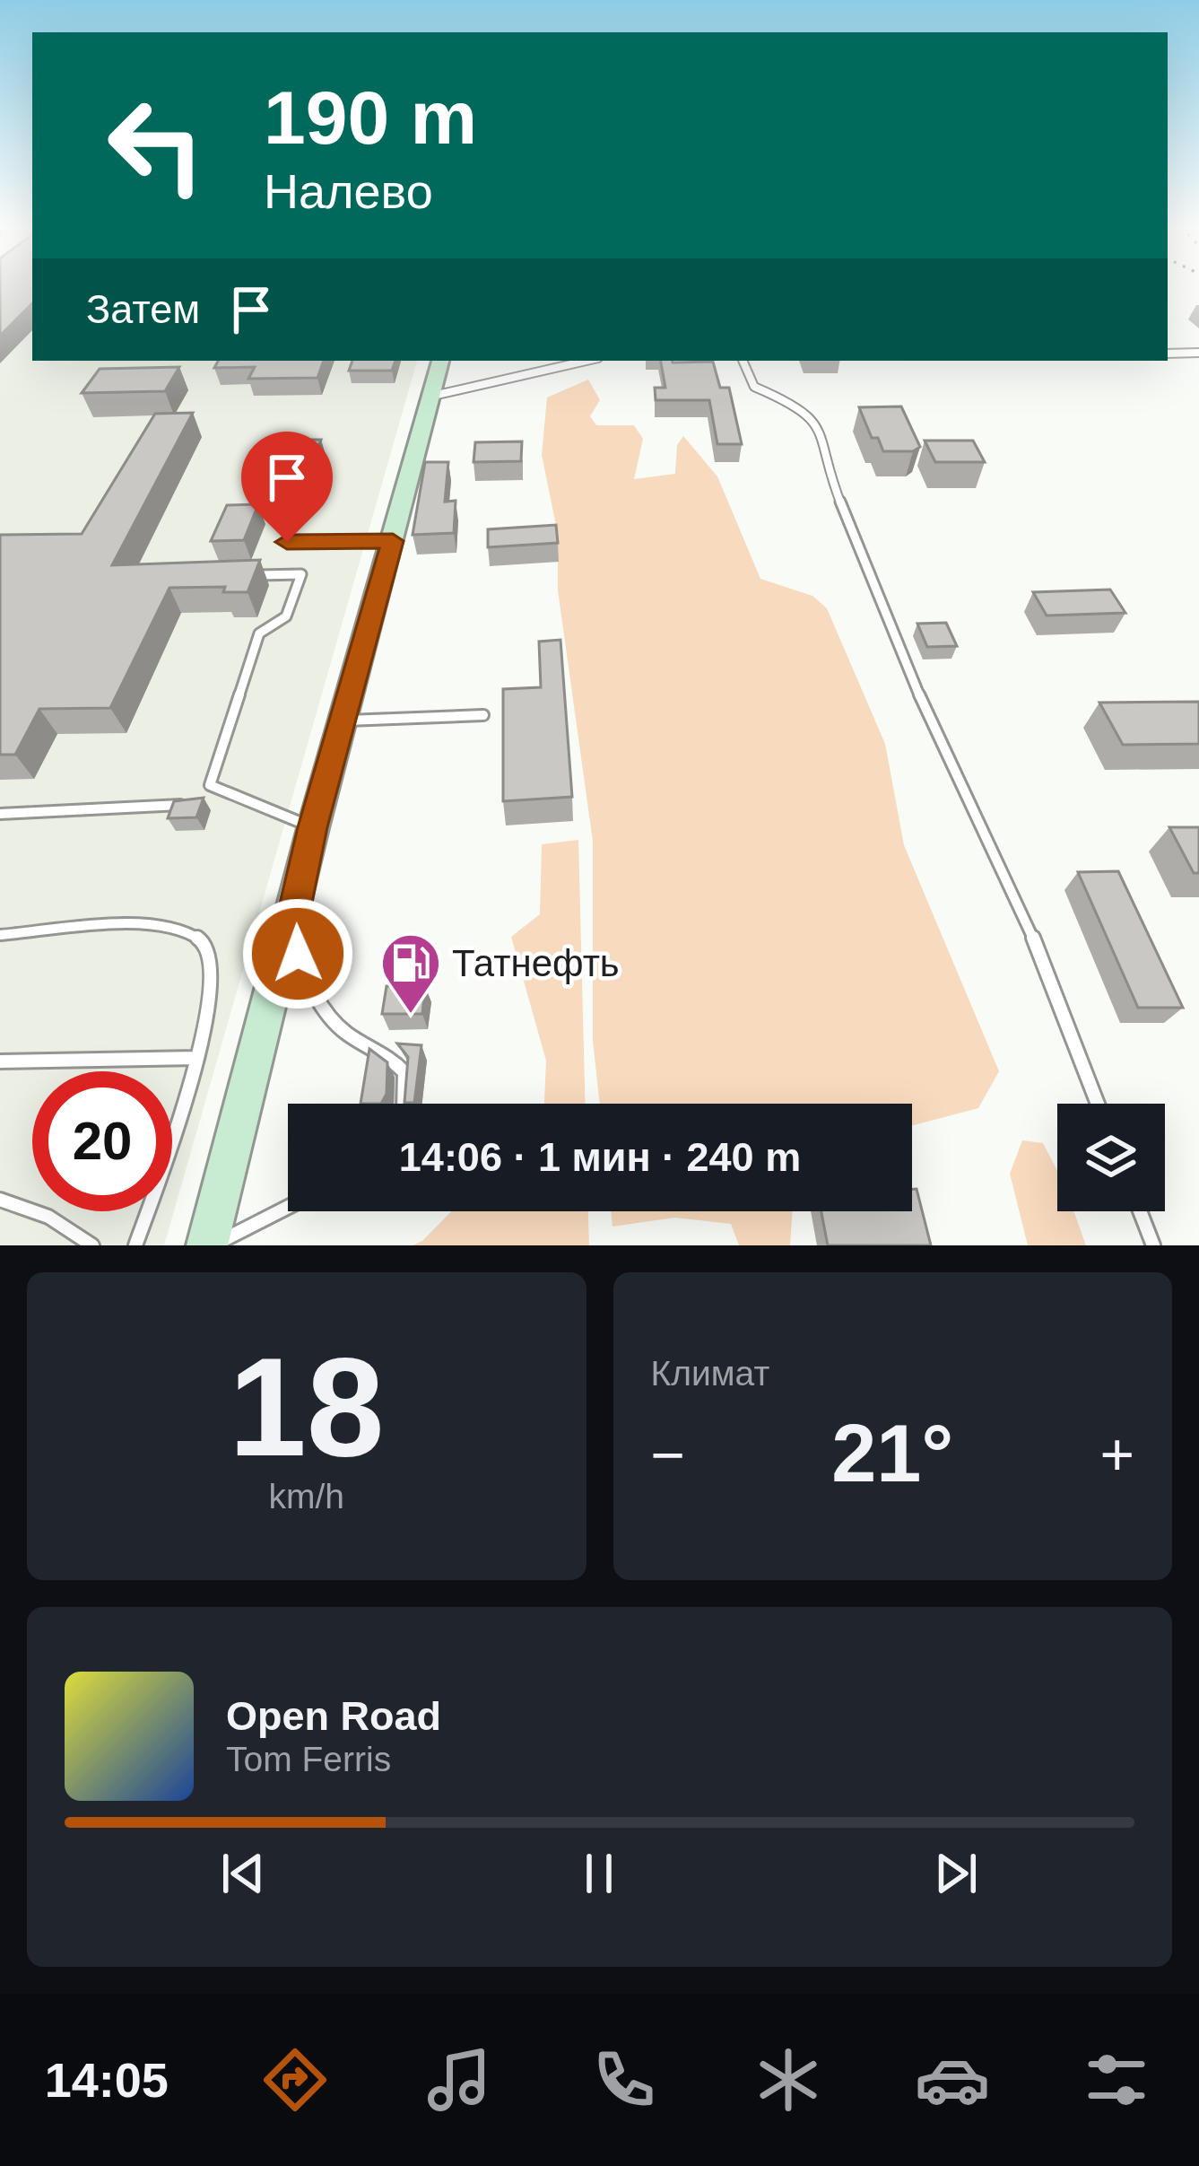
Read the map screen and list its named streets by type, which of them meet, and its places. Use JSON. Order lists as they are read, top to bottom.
{
  "places": {
    "fuel station": ["Татнефть"]
  },
  "page": {
    "turn": ["190 m", "Налево"],
    "then": "Затем",
    "limit": "20",
    "trip": "14:06 · 1 мин · 240 m",
    "tile": [
      ["18", "km/h"],
      "Климат"
    ],
    "heat": ["−", "21°", "+"],
    "song": ["Open Road", "Tom Ferris"],
    "tabs": "14:05"
  }
}
